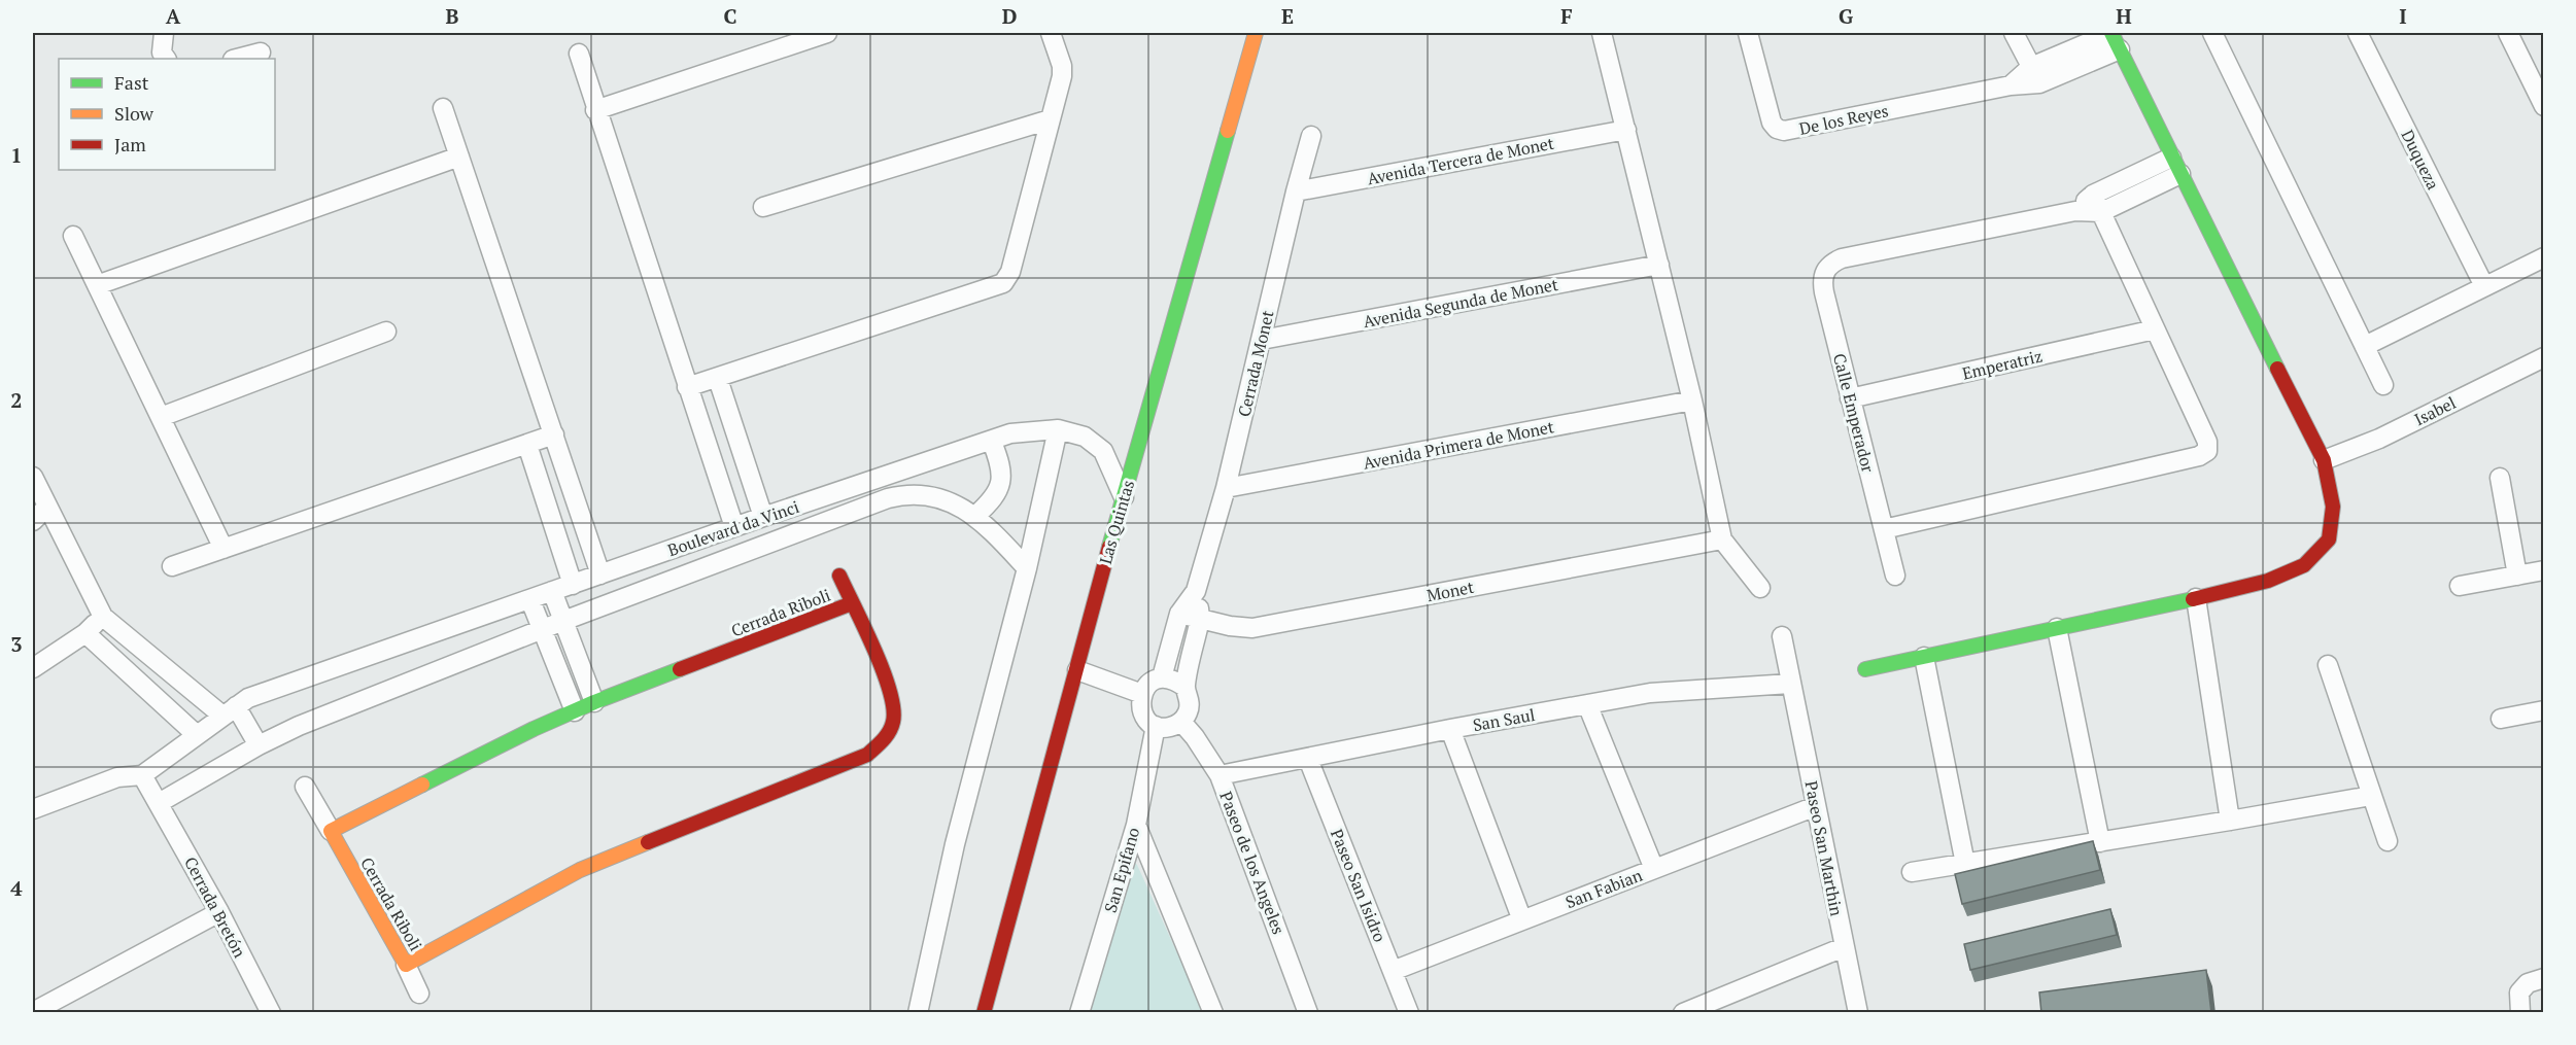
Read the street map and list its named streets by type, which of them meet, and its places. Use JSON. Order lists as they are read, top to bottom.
{
  "streets": {
    "street": [
      "De los Reyes",
      "Duqueza",
      "Avenida Tercera de Monet",
      "Avenida Segunda de Monet",
      "Cerrada Monet",
      "Emperatriz",
      "Isabel",
      "Calle Emperador",
      "Avenida Primera de Monet",
      "Las Quintas",
      "Boulevard da Vinci",
      "Monet",
      "Cerrada Riboli",
      "San Saul",
      "Paseo San Marthin",
      "Paseo de los Angeles",
      "San Epifano",
      "Paseo San Isidro",
      "San Fabian",
      "Cerrada Bretón"
    ]
  },
  "crossings": [
    ["Avenida Tercera de Monet", "Cerrada Monet"],
    ["Avenida Segunda de Monet", "Cerrada Monet"],
    ["Cerrada Monet", "Avenida Primera de Monet"],
    ["Emperatriz", "Calle Emperador"],
    ["Boulevard da Vinci", "Cerrada Bretón"],
    ["San Saul", "Paseo San Marthin"],
    ["San Saul", "Paseo de los Angeles"],
    ["San Saul", "Paseo San Isidro"],
    ["Paseo San Marthin", "San Fabian"],
    ["Paseo de los Angeles", "San Epifano"],
    ["Paseo San Isidro", "San Fabian"]
  ],
  "legend": ["Fast", "Slow", "Jam"],
  "grid": {
    "columns": [
      "A",
      "B",
      "C",
      "D",
      "E",
      "F",
      "G",
      "H",
      "I"
    ],
    "rows": [
      "1",
      "2",
      "3",
      "4"
    ]
  }
}
